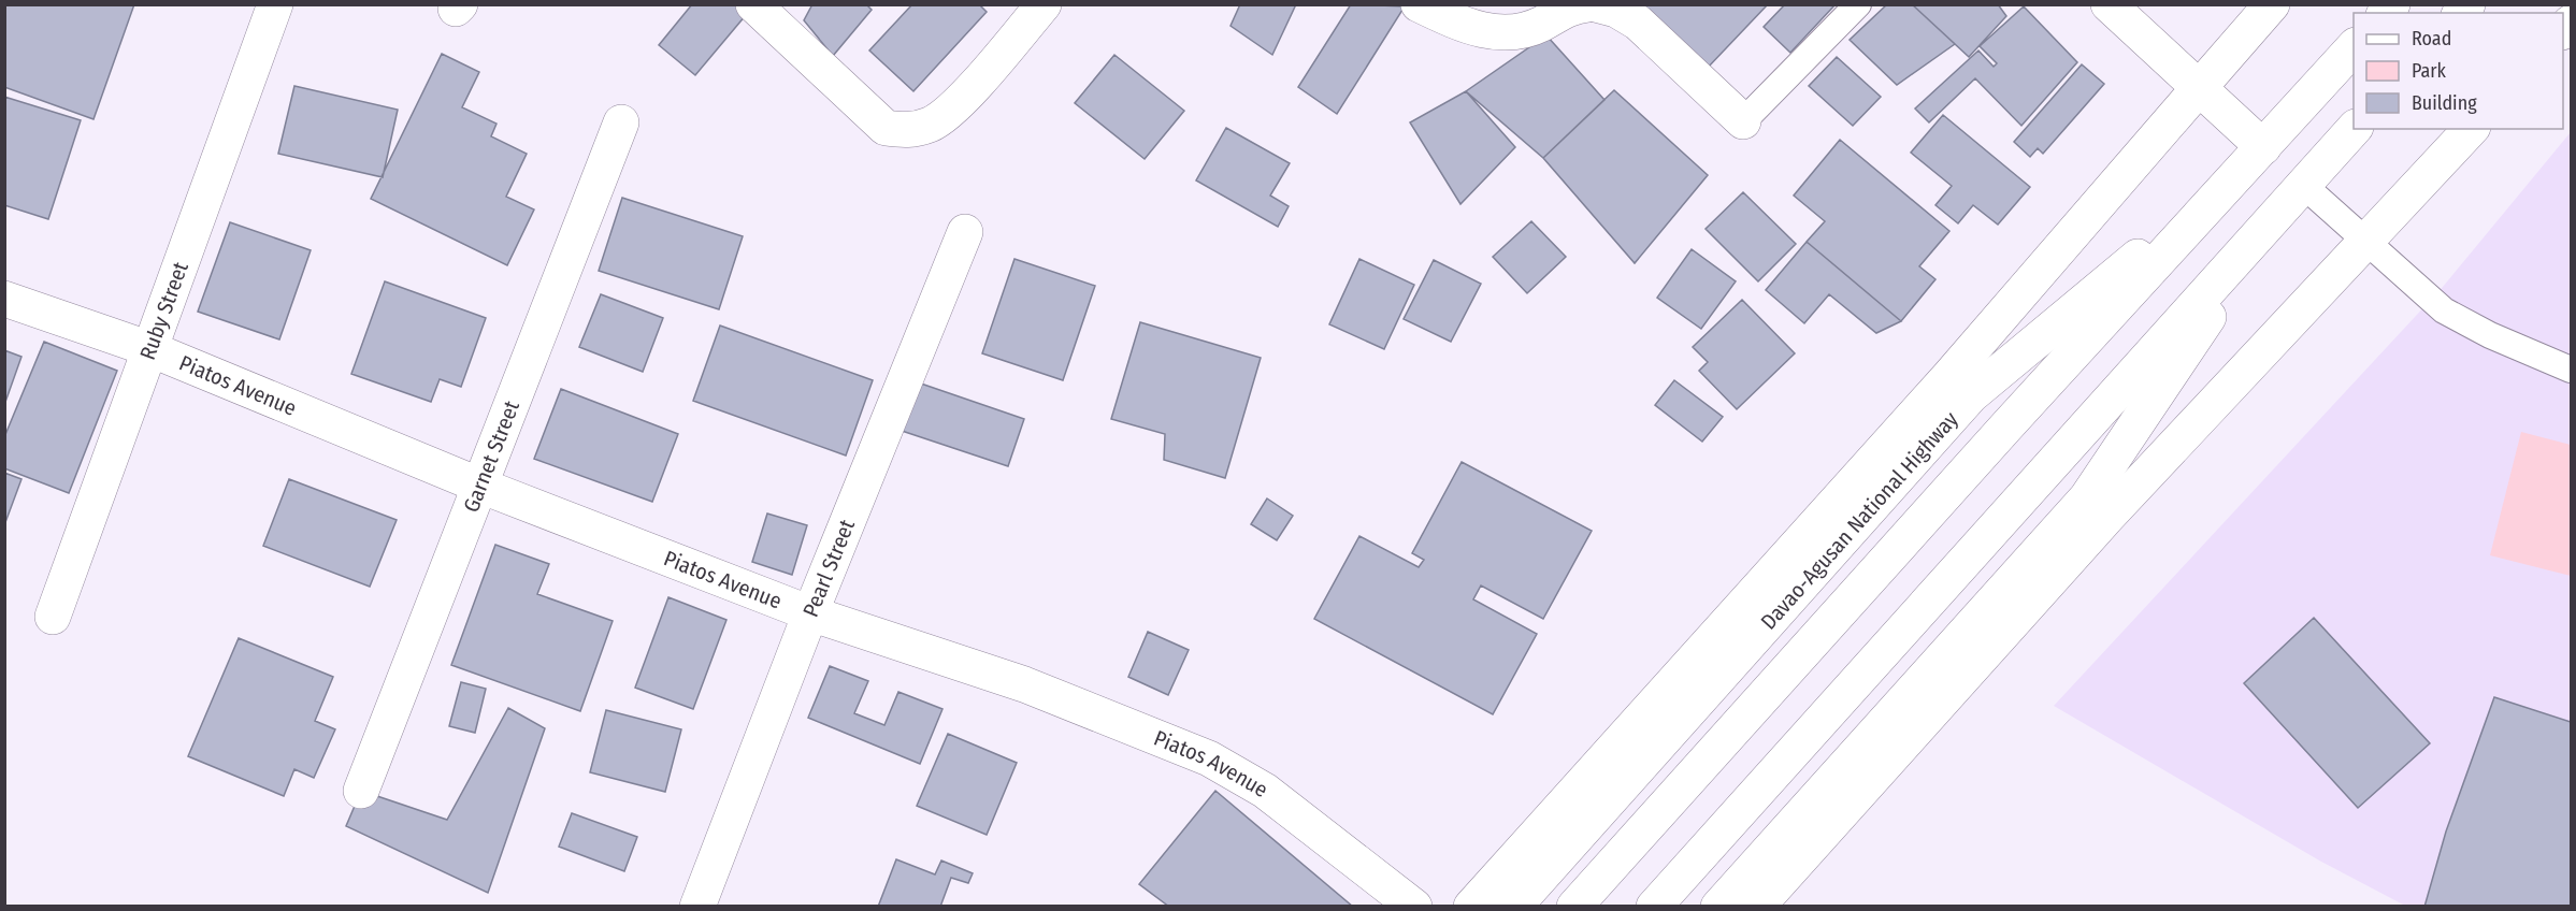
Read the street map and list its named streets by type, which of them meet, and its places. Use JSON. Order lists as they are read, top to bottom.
{
  "streets": {
    "main road": [
      "Ruby Street",
      "Piatos Avenue",
      "Garnet Street",
      "Davao-Agusan National Highway",
      "Pearl Street"
    ]
  },
  "crossings": [
    ["Ruby Street", "Piatos Avenue"],
    ["Piatos Avenue", "Garnet Street"],
    ["Piatos Avenue", "Pearl Street"]
  ],
  "legend": ["Road", "Park", "Building"]
}
